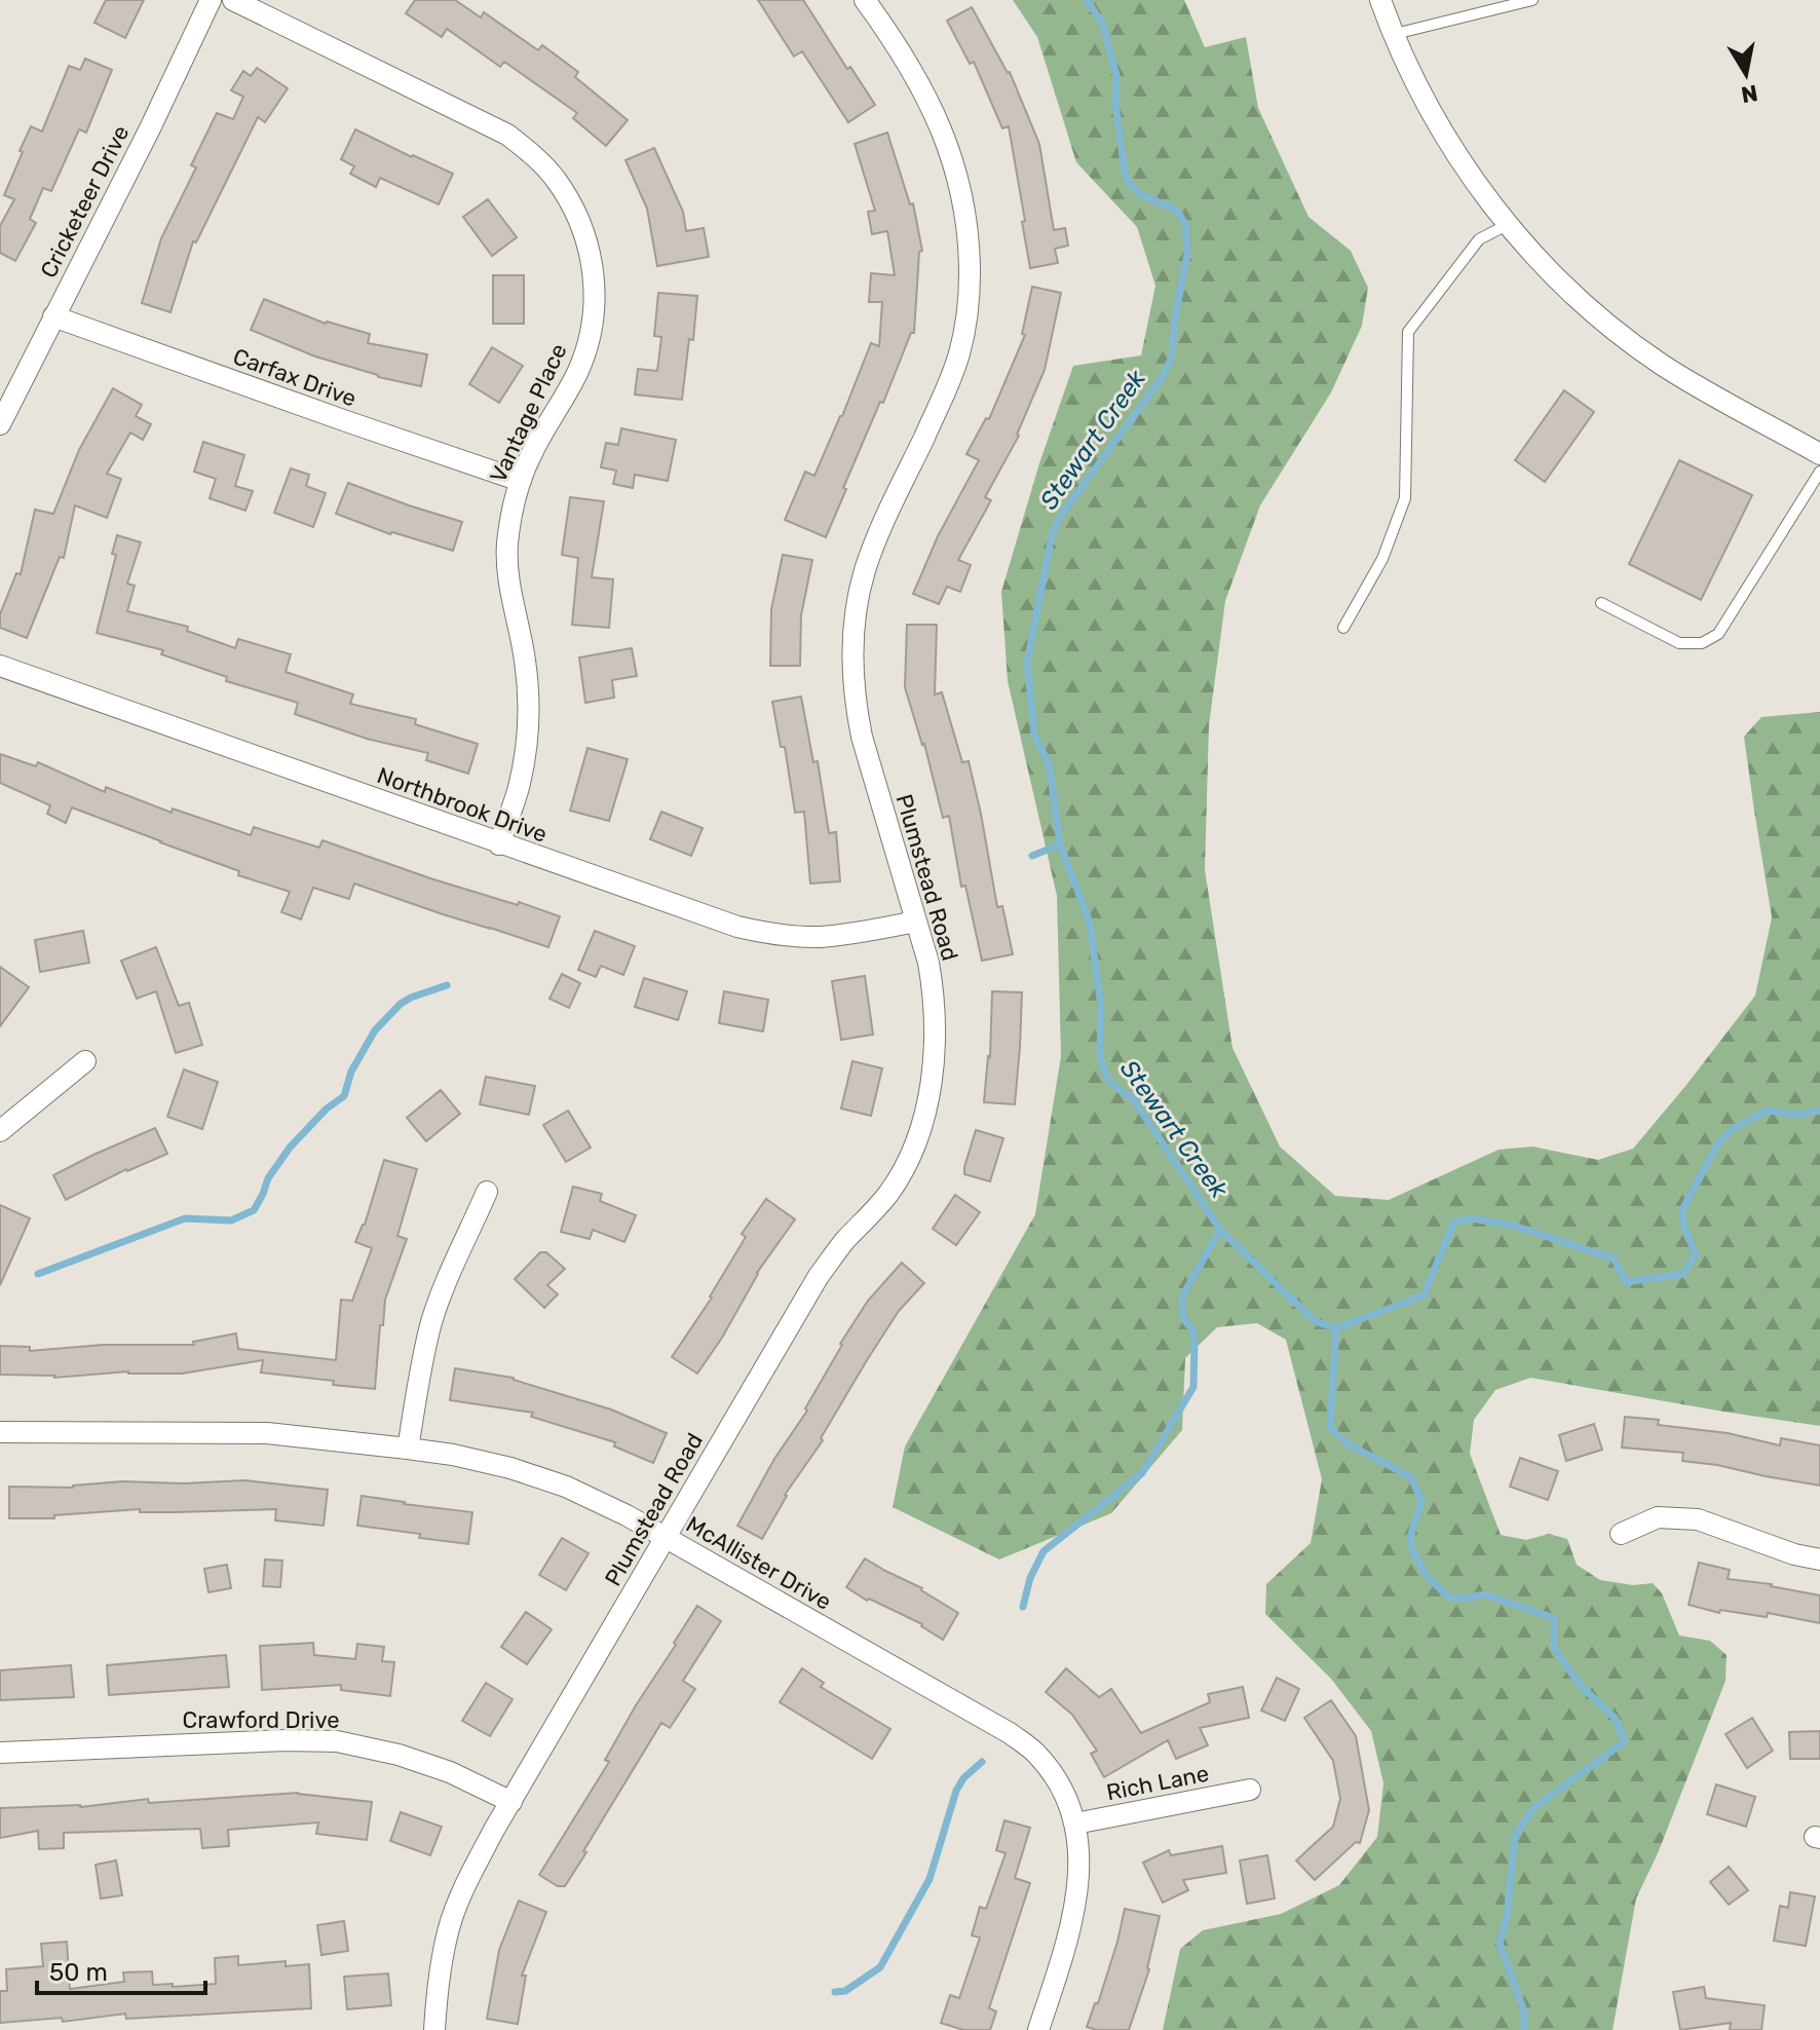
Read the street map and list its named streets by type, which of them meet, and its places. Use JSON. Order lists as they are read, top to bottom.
{
  "streets": {
    "street": [
      "Cricketeer Drive",
      "Carfax Drive",
      "Vantage Place",
      "Northbrook Drive",
      "Plumstead Road",
      "McAllister Drive",
      "Crawford Drive",
      "Rich Lane"
    ]
  },
  "crossings": [
    ["Cricketeer Drive", "Carfax Drive"],
    ["Carfax Drive", "Vantage Place"],
    ["Vantage Place", "Northbrook Drive"],
    ["Northbrook Drive", "Plumstead Road"],
    ["Plumstead Road", "McAllister Drive"],
    ["Plumstead Road", "Crawford Drive"],
    ["McAllister Drive", "Rich Lane"]
  ],
  "water": ["Stewart Creek"],
  "scale_bar": "50 m",
  "north": "bottom"
}
